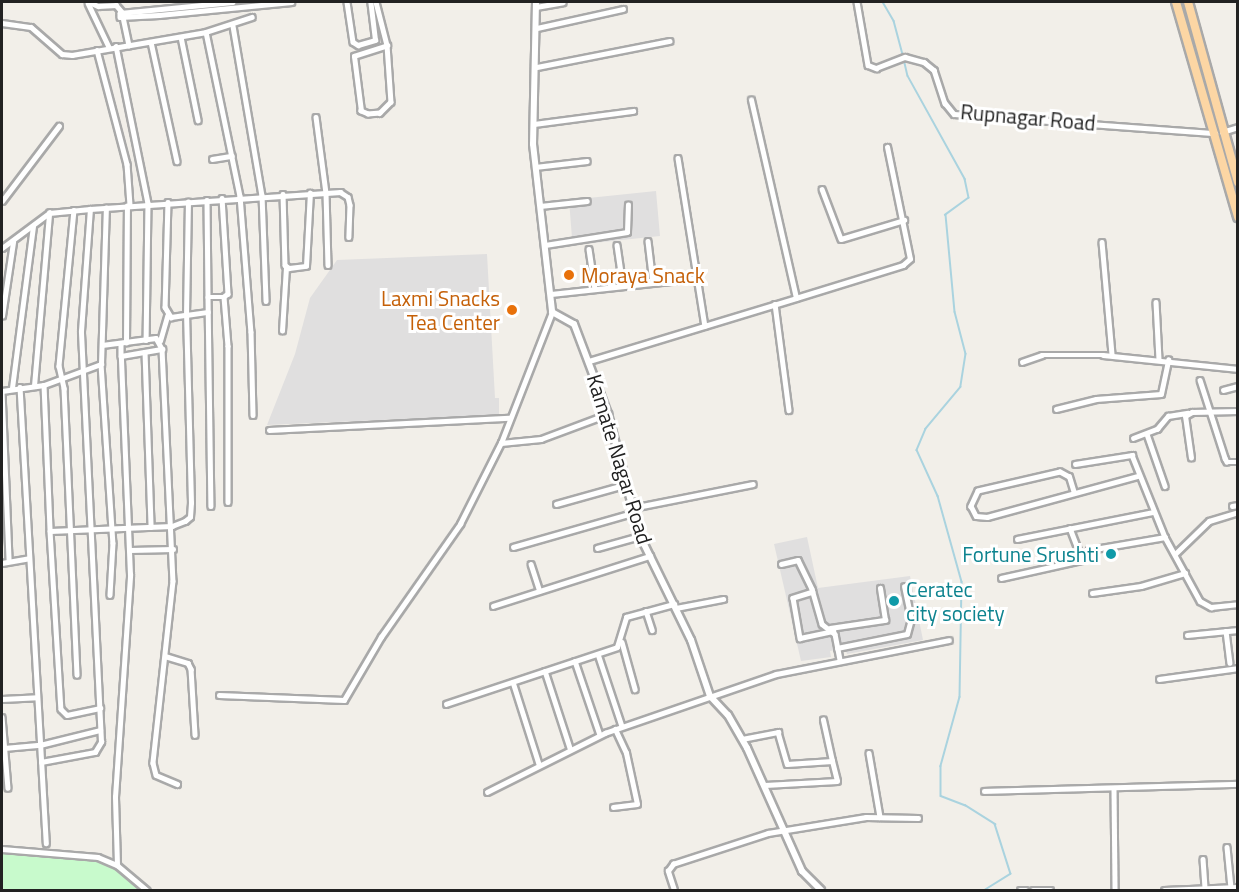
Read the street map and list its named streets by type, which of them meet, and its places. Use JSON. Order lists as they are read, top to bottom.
{
  "streets": {
    "street": ["Rupnagar Road", "Kamate Nagar Road"]
  },
  "places": [
    "Moraya Snack",
    "Laxmi Snacks Tea Center",
    "Fortune Srushti",
    "Ceratec city society"
  ]
}
